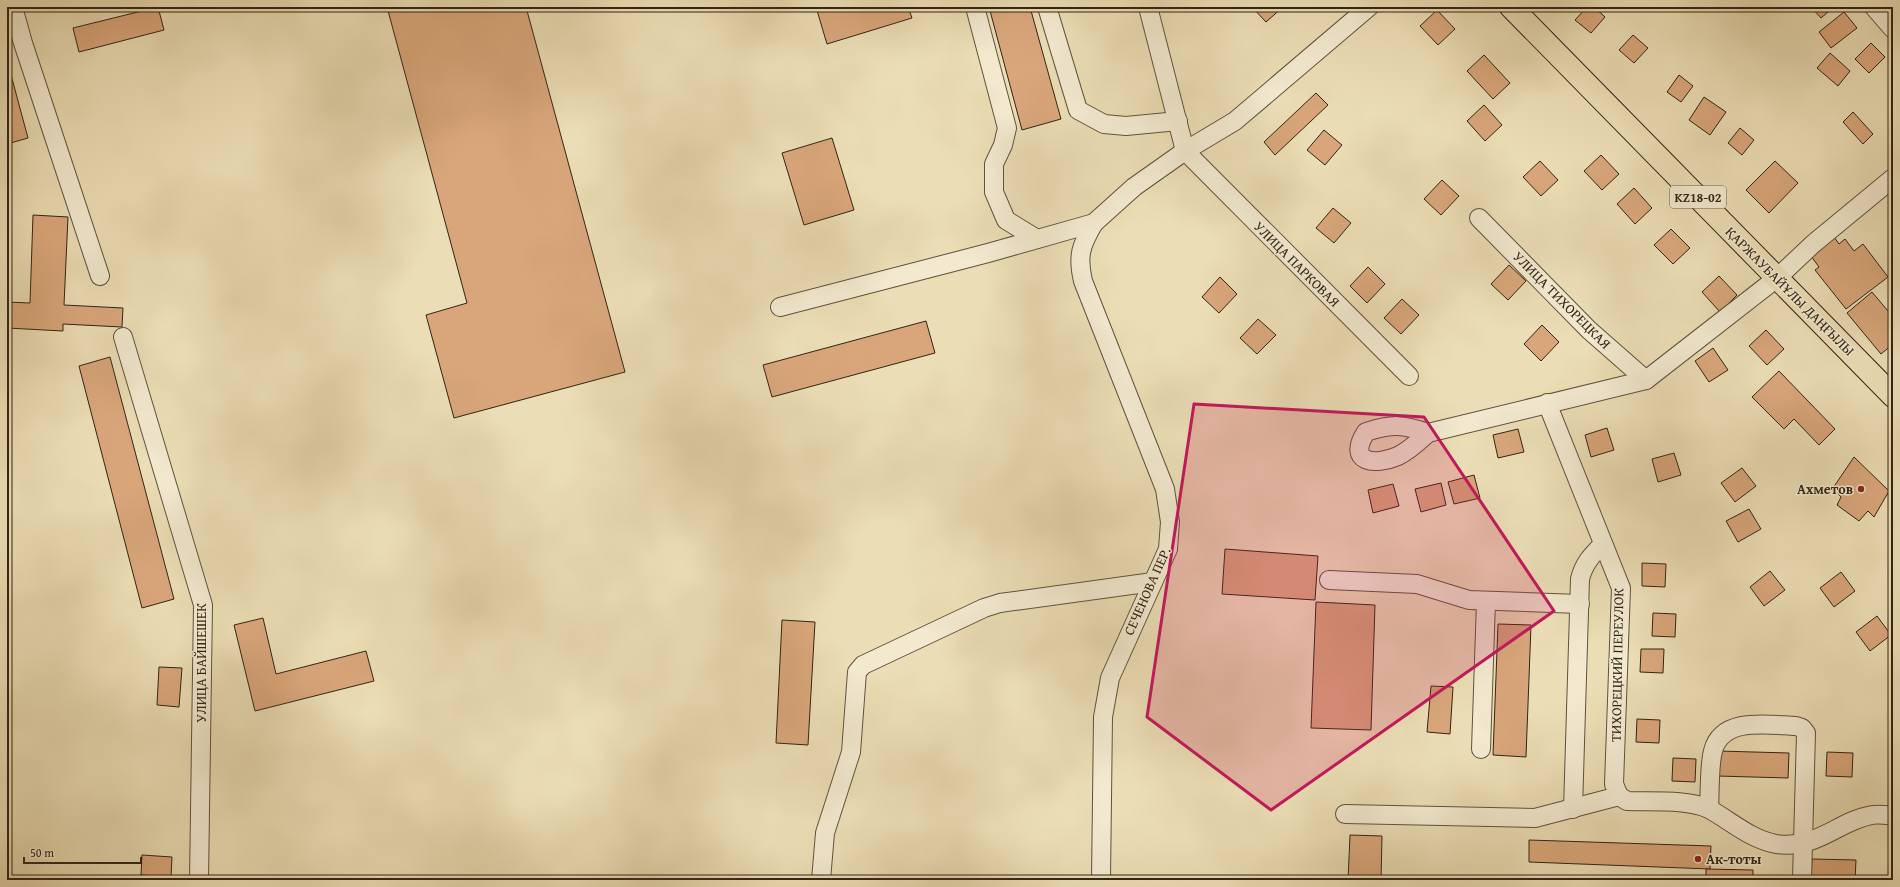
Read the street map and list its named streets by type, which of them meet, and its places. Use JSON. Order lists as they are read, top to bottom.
{
  "streets": {
    "highway": ["KZ18-02", "ҚАРЖАУБАЙҰЛЫ ДАҢҒЫЛЫ"],
    "street": [
      "УЛИЦА ПАРКОВАЯ",
      "УЛИЦА ТИХОРЕЦКАЯ",
      "СЕЧЕНОВА ПЕР.",
      "УЛИЦА БАЙШЕШЕК",
      "ТИХОРЕЦКИЙ ПЕРЕУЛОК"
    ]
  },
  "crossings": [
    ["KZ18-02", "ҚАРЖАУБАЙҰЛЫ ДАҢҒЫЛЫ"]
  ],
  "places": ["Ахметов", "Ак-тоты"],
  "scale_bar": "50 m"
}
